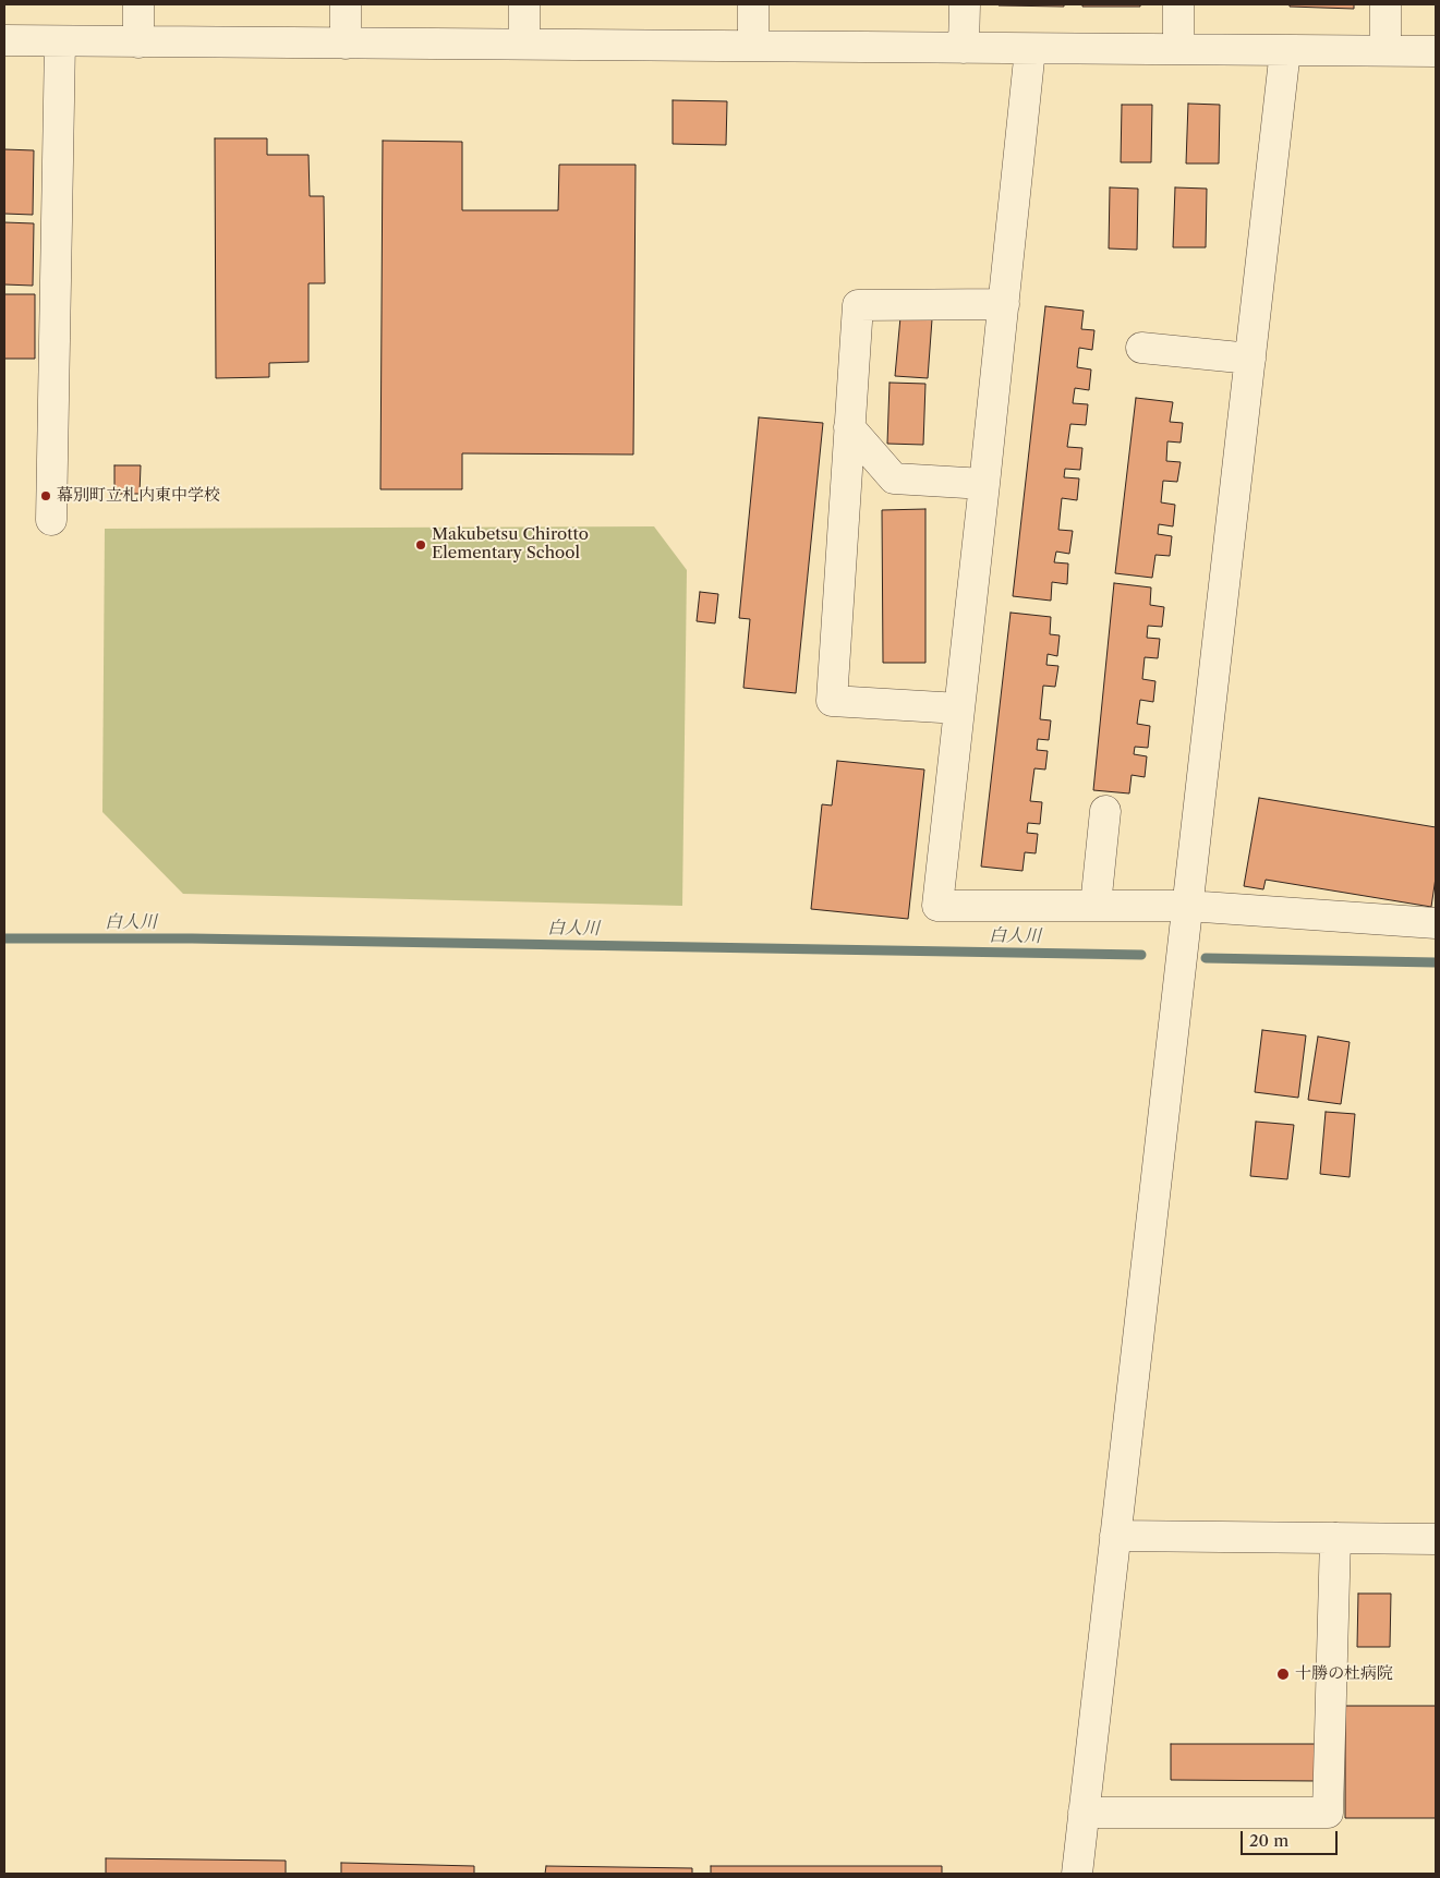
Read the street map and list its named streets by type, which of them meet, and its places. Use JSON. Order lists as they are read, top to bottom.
{
  "water": ["白人川"],
  "places": ["幕別町立札内東中学校", "Makubetsu Chirotto Elementary School", "十勝の杜病院"],
  "scale_bar": "20 m"
}
